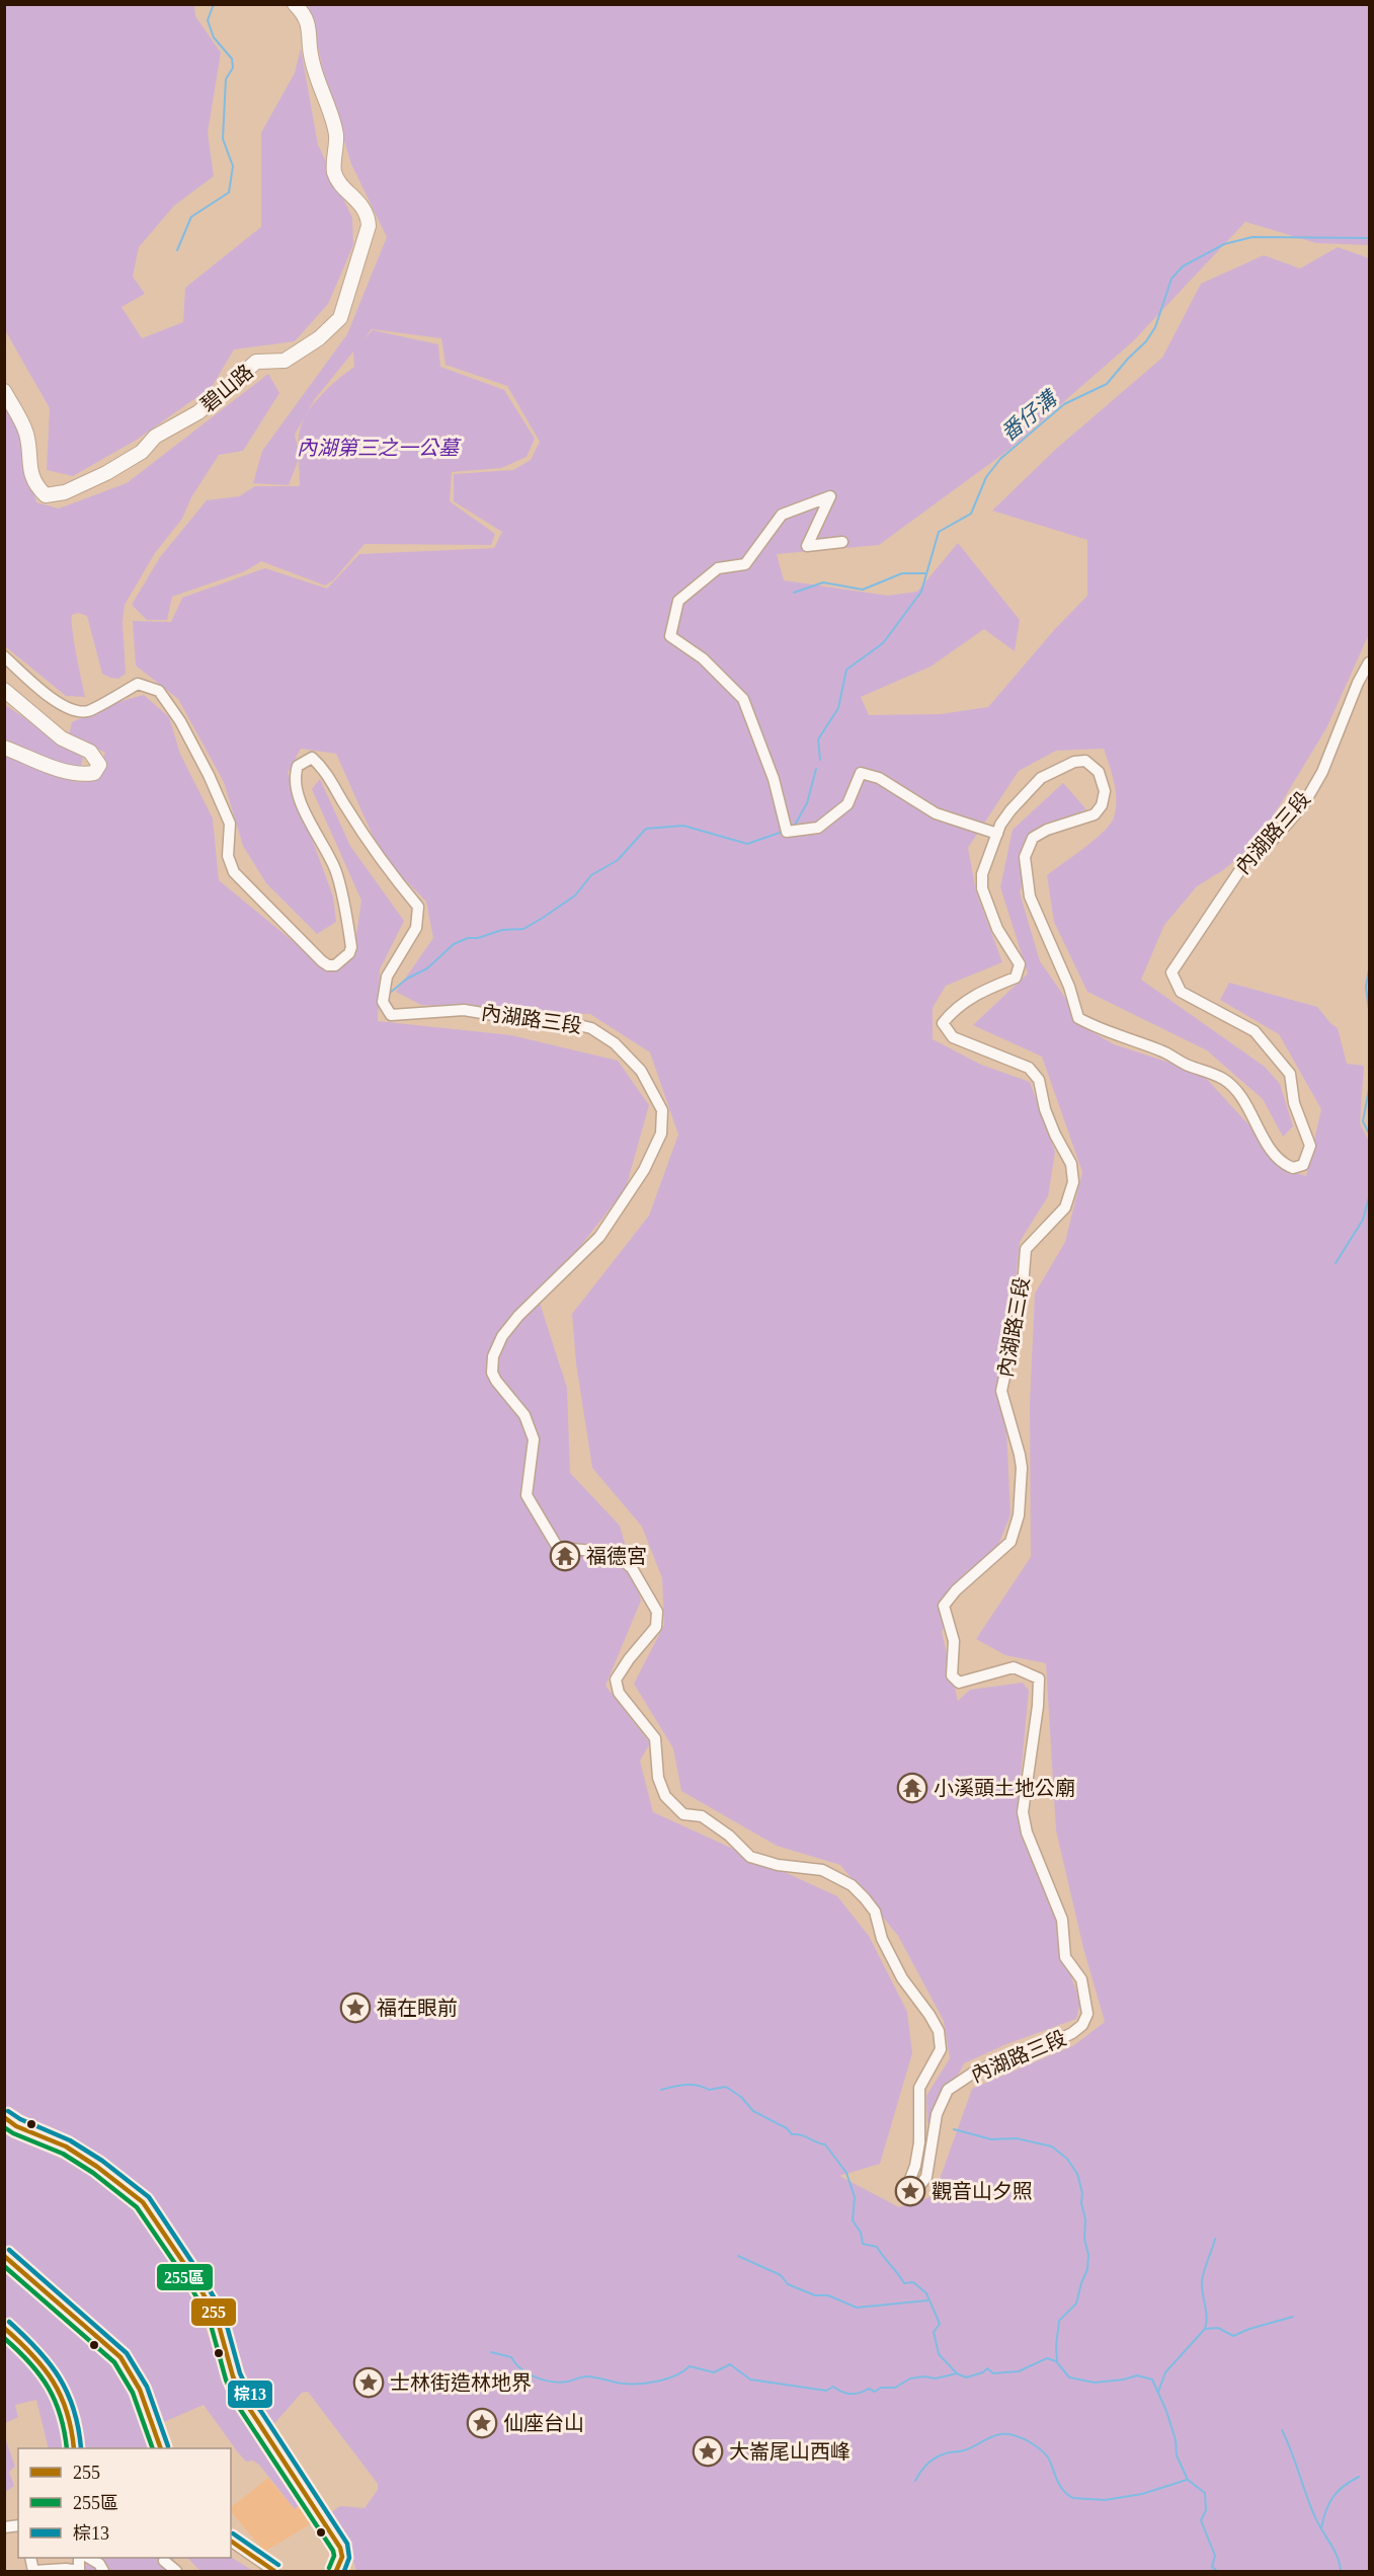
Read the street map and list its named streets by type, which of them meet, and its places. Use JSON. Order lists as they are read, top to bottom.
{
  "streets": {
    "street": ["碧山路", "內湖路三段"]
  },
  "water": ["番仔溝"],
  "parks": ["內湖第三之一公墓"],
  "places": {
    "temple": ["福德宮", "小溪頭土地公廟"],
    "place": [
      "福在眼前",
      "觀音山夕照",
      "士林街造林地界",
      "仙座台山",
      "大崙尾山西峰"
    ]
  },
  "lines": ["transit line 棕13", "transit line 255", "transit line 255區"],
  "legend": ["255", "255區", "棕13"]
}
